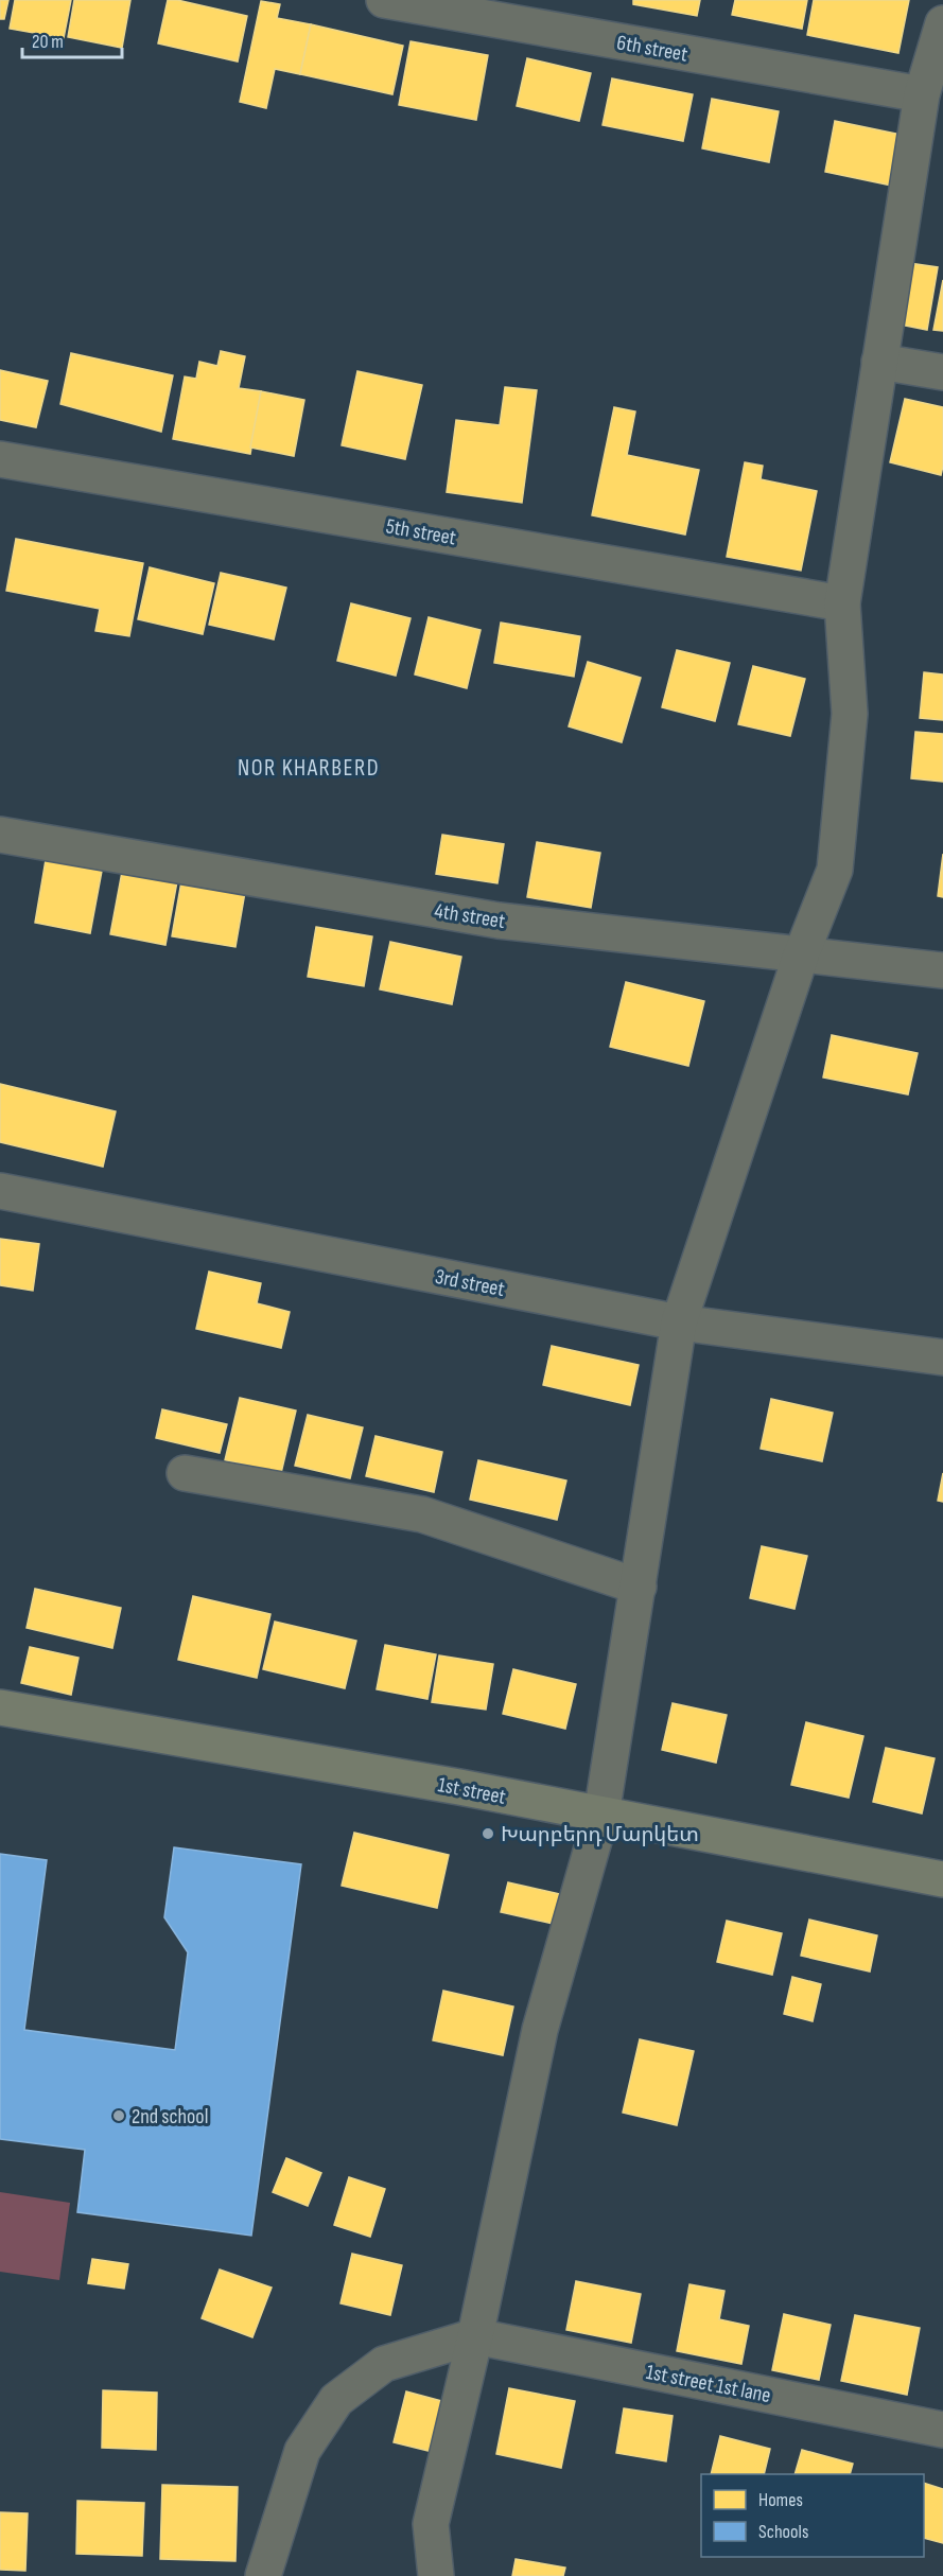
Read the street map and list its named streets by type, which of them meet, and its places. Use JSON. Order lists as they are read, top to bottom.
{
  "streets": {
    "main road": ["1st street"],
    "street": [
      "6th street",
      "5th street",
      "4th street",
      "3rd street",
      "1st street 1st lane"
    ]
  },
  "districts": ["NOR KHARBERD"],
  "places": ["Խարբերդ Մարկետ", "2nd school"],
  "legend": ["Homes", "Schools"],
  "scale_bar": "20 m"
}
